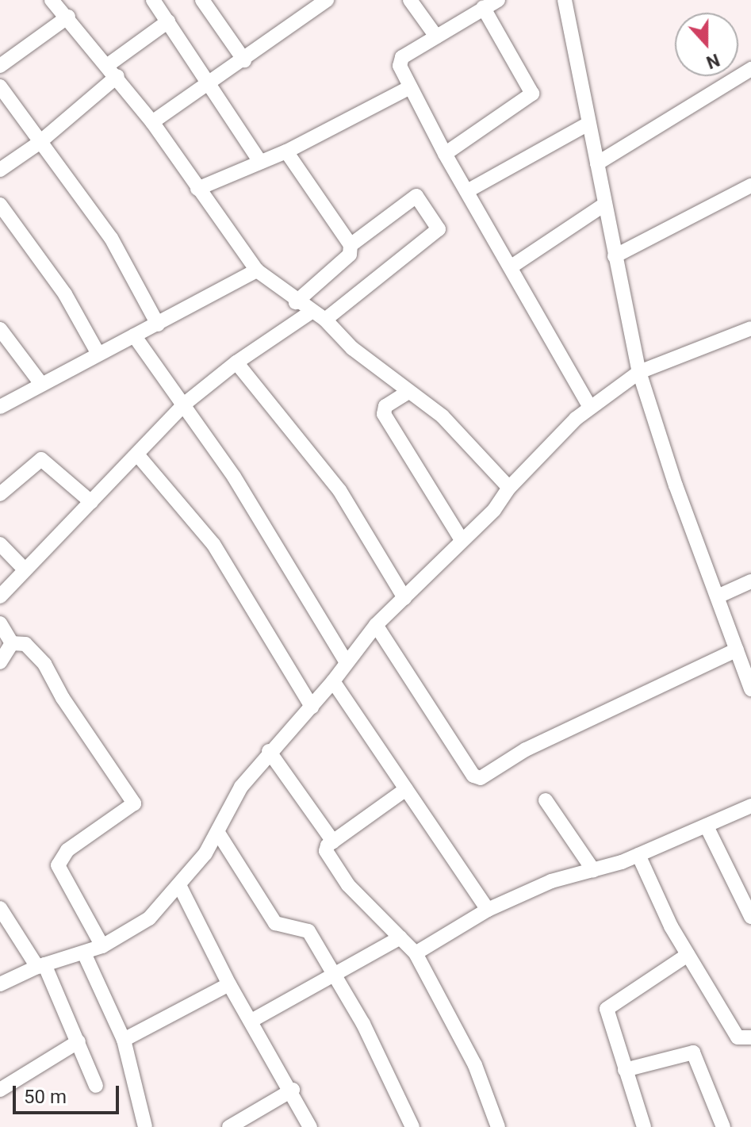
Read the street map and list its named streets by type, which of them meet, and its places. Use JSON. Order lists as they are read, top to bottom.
{
  "scale_bar": "50 m",
  "north": "bottom"
}
